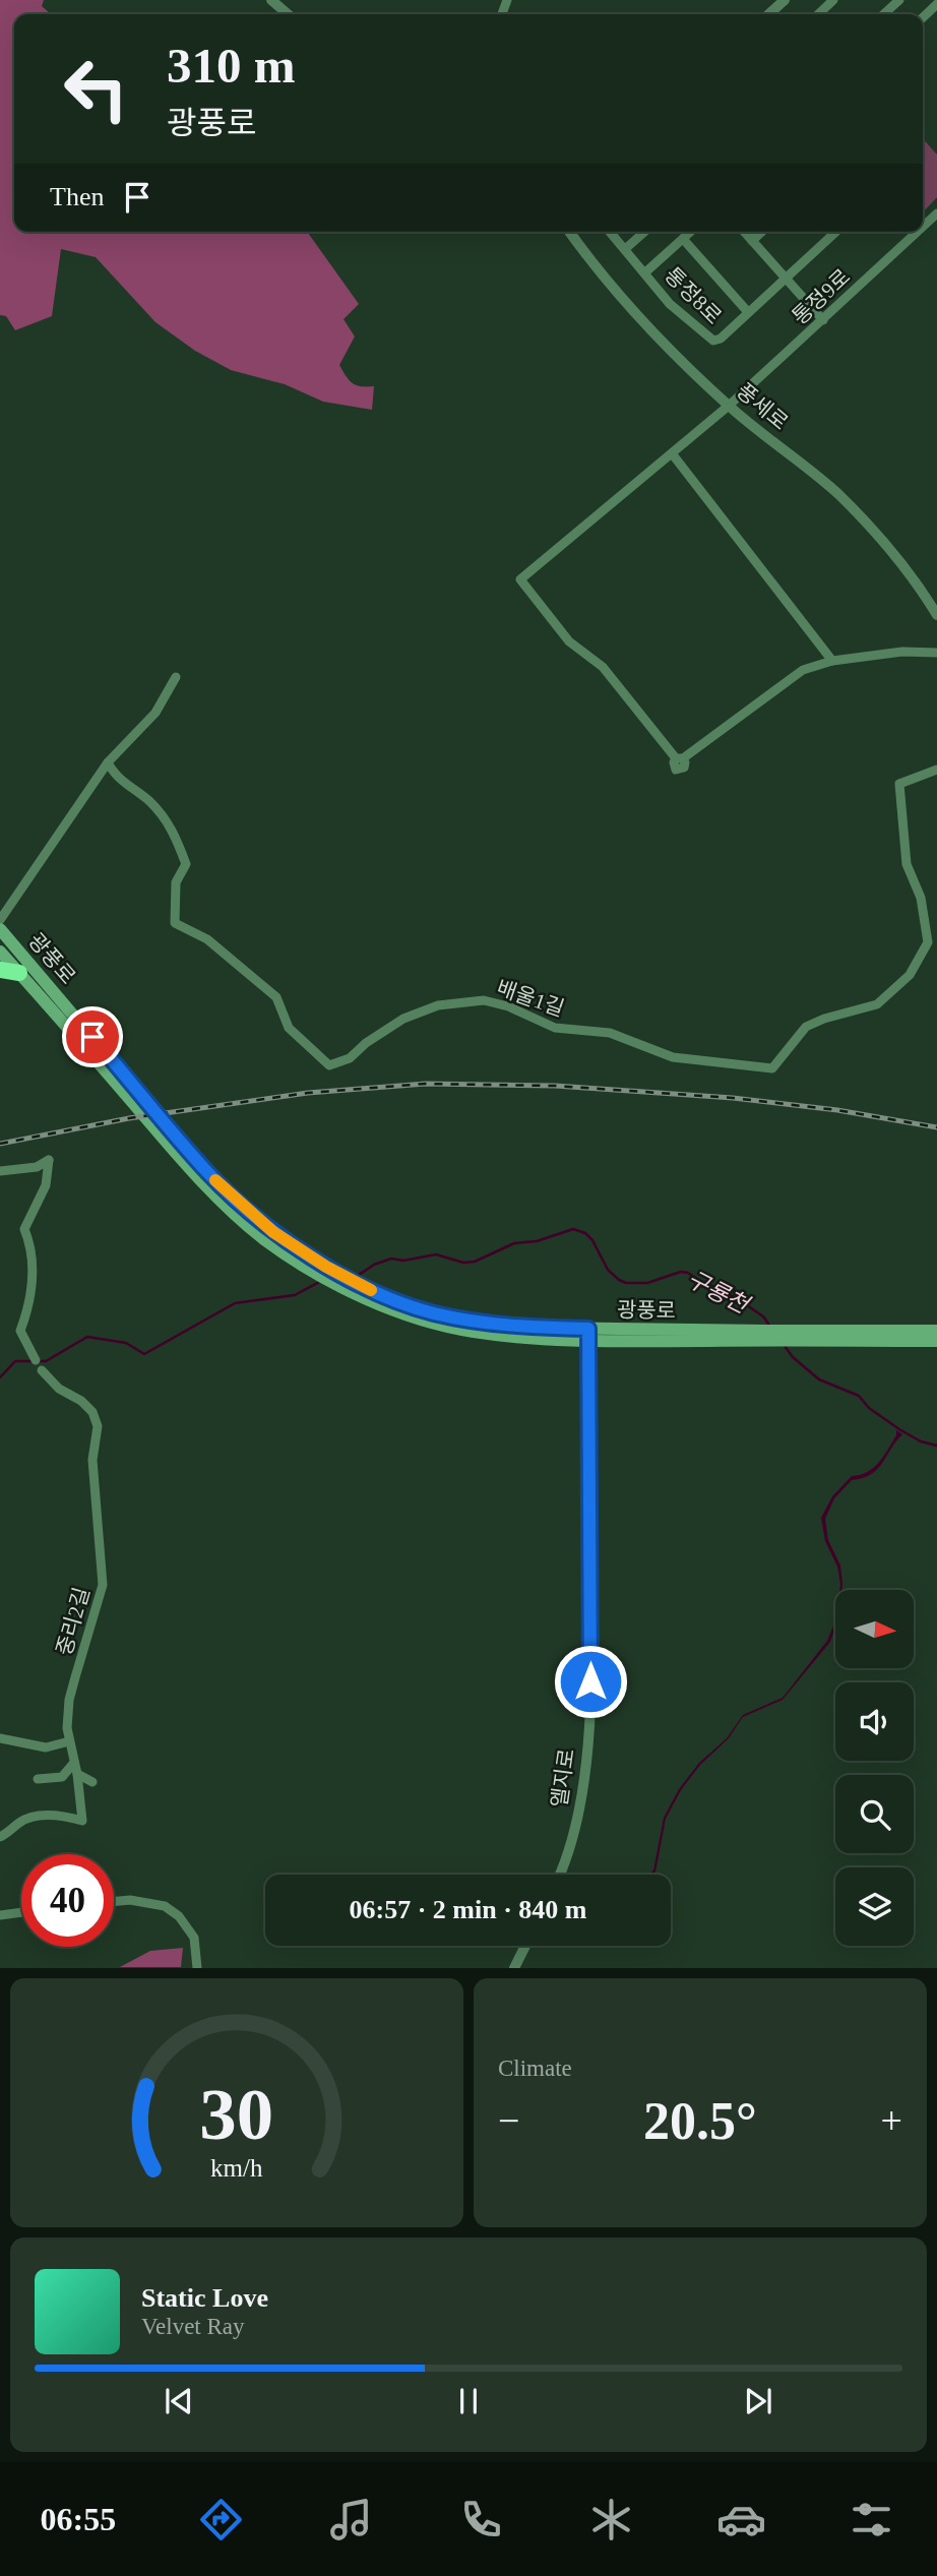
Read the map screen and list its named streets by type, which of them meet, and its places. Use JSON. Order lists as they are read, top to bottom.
{
  "streets": {
    "main road": ["광풍로"],
    "street": [
      "통정8로",
      "통정9로",
      "풍세로",
      "배울1길",
      "중리2길",
      "엘지로"
    ]
  },
  "crossings": [
    ["통정9로", "풍세로"],
    ["광풍로", "엘지로"]
  ],
  "water": ["구룡천"],
  "north": "right",
  "page": {
    "turn": ["310 m", "광풍로"],
    "then": "Then",
    "limit": "40",
    "trip": "06:57 · 2 min · 840 m",
    "tile": "Climate",
    "heat": ["−", "20.5°", "+"],
    "song": ["Static Love", "Velvet Ray"],
    "tabs": "06:55",
    "gauge": ["30", "km/h"]
  }
}
